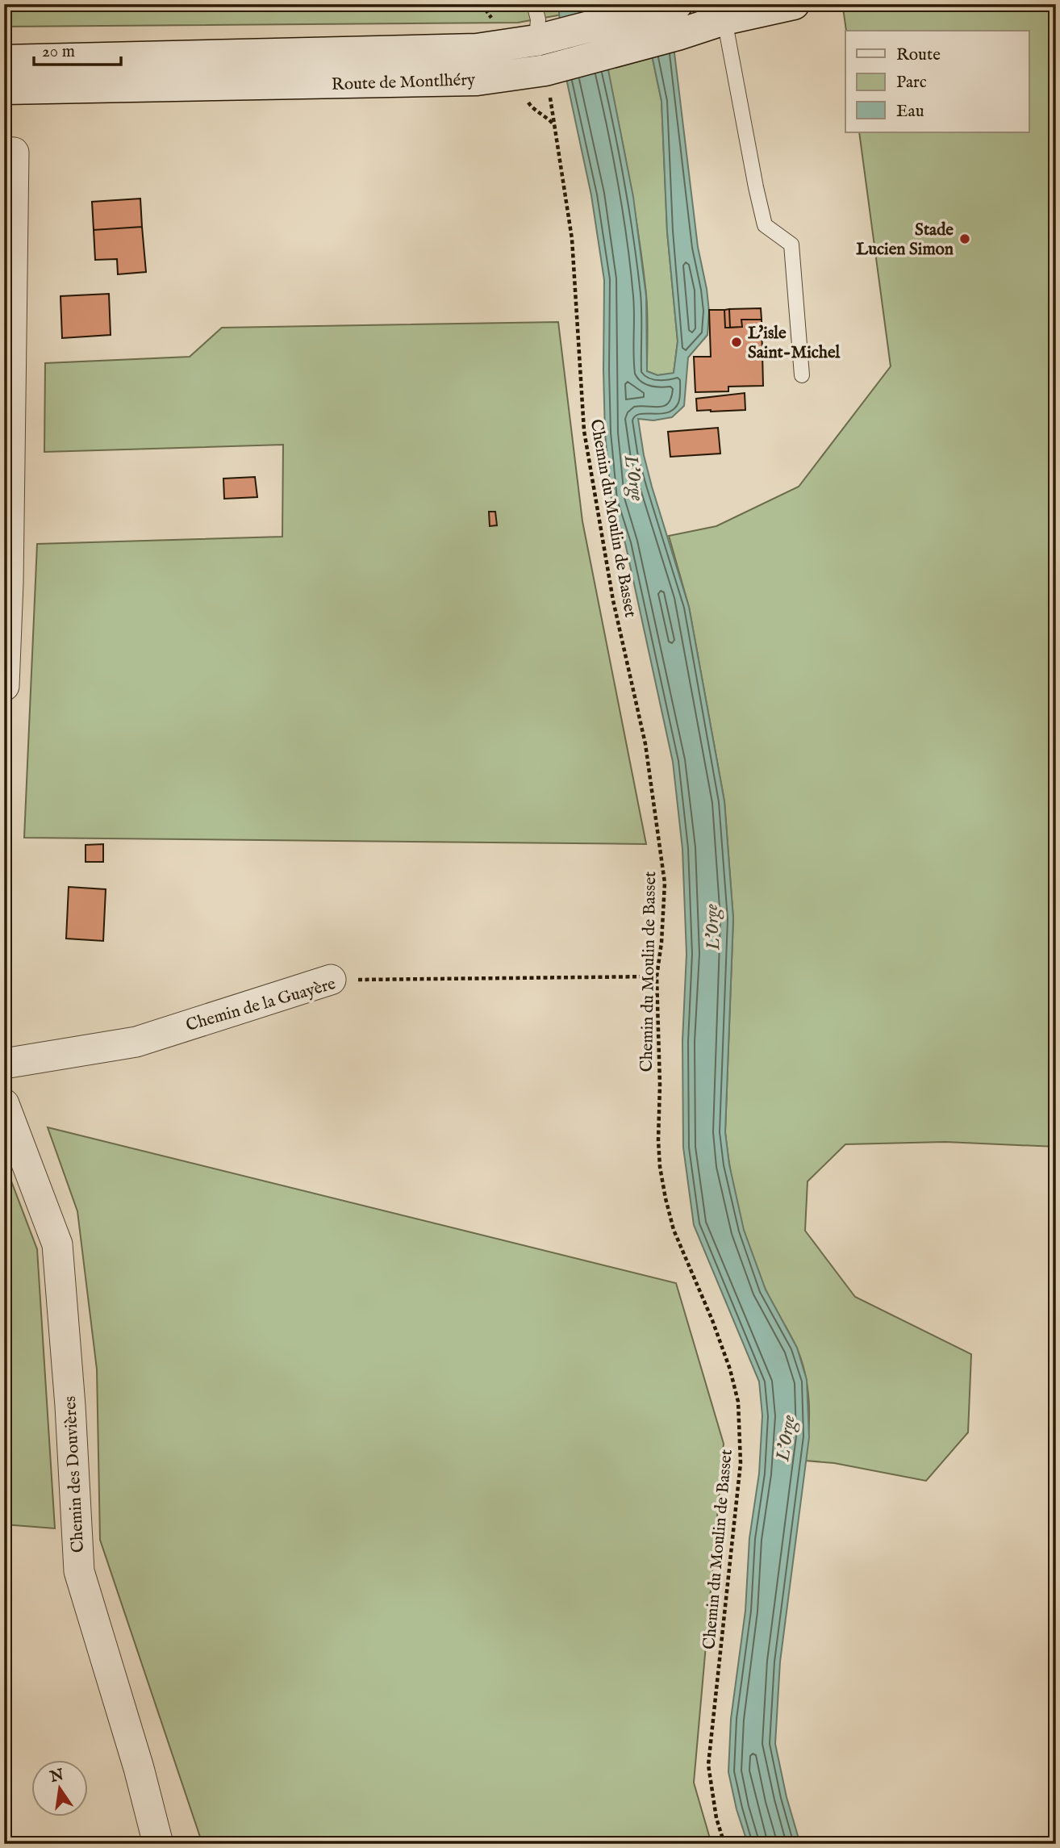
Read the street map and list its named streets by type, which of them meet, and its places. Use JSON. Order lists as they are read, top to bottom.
{
  "streets": {
    "main road": ["Route de Montlhéry"],
    "street": ["Chemin de la Guayère", "Chemin des Douvières"],
    "path": ["Chemin du Moulin de Basset"]
  },
  "crossings": [
    ["Chemin du Moulin de Basset", "Chemin de la Guayère"]
  ],
  "water": ["L'Orge"],
  "places": ["Stade Lucien Simon", "L'isle Saint-Michel"],
  "legend": ["Route", "Parc", "Eau"],
  "scale_bar": "20 m",
  "north": "top"
}
